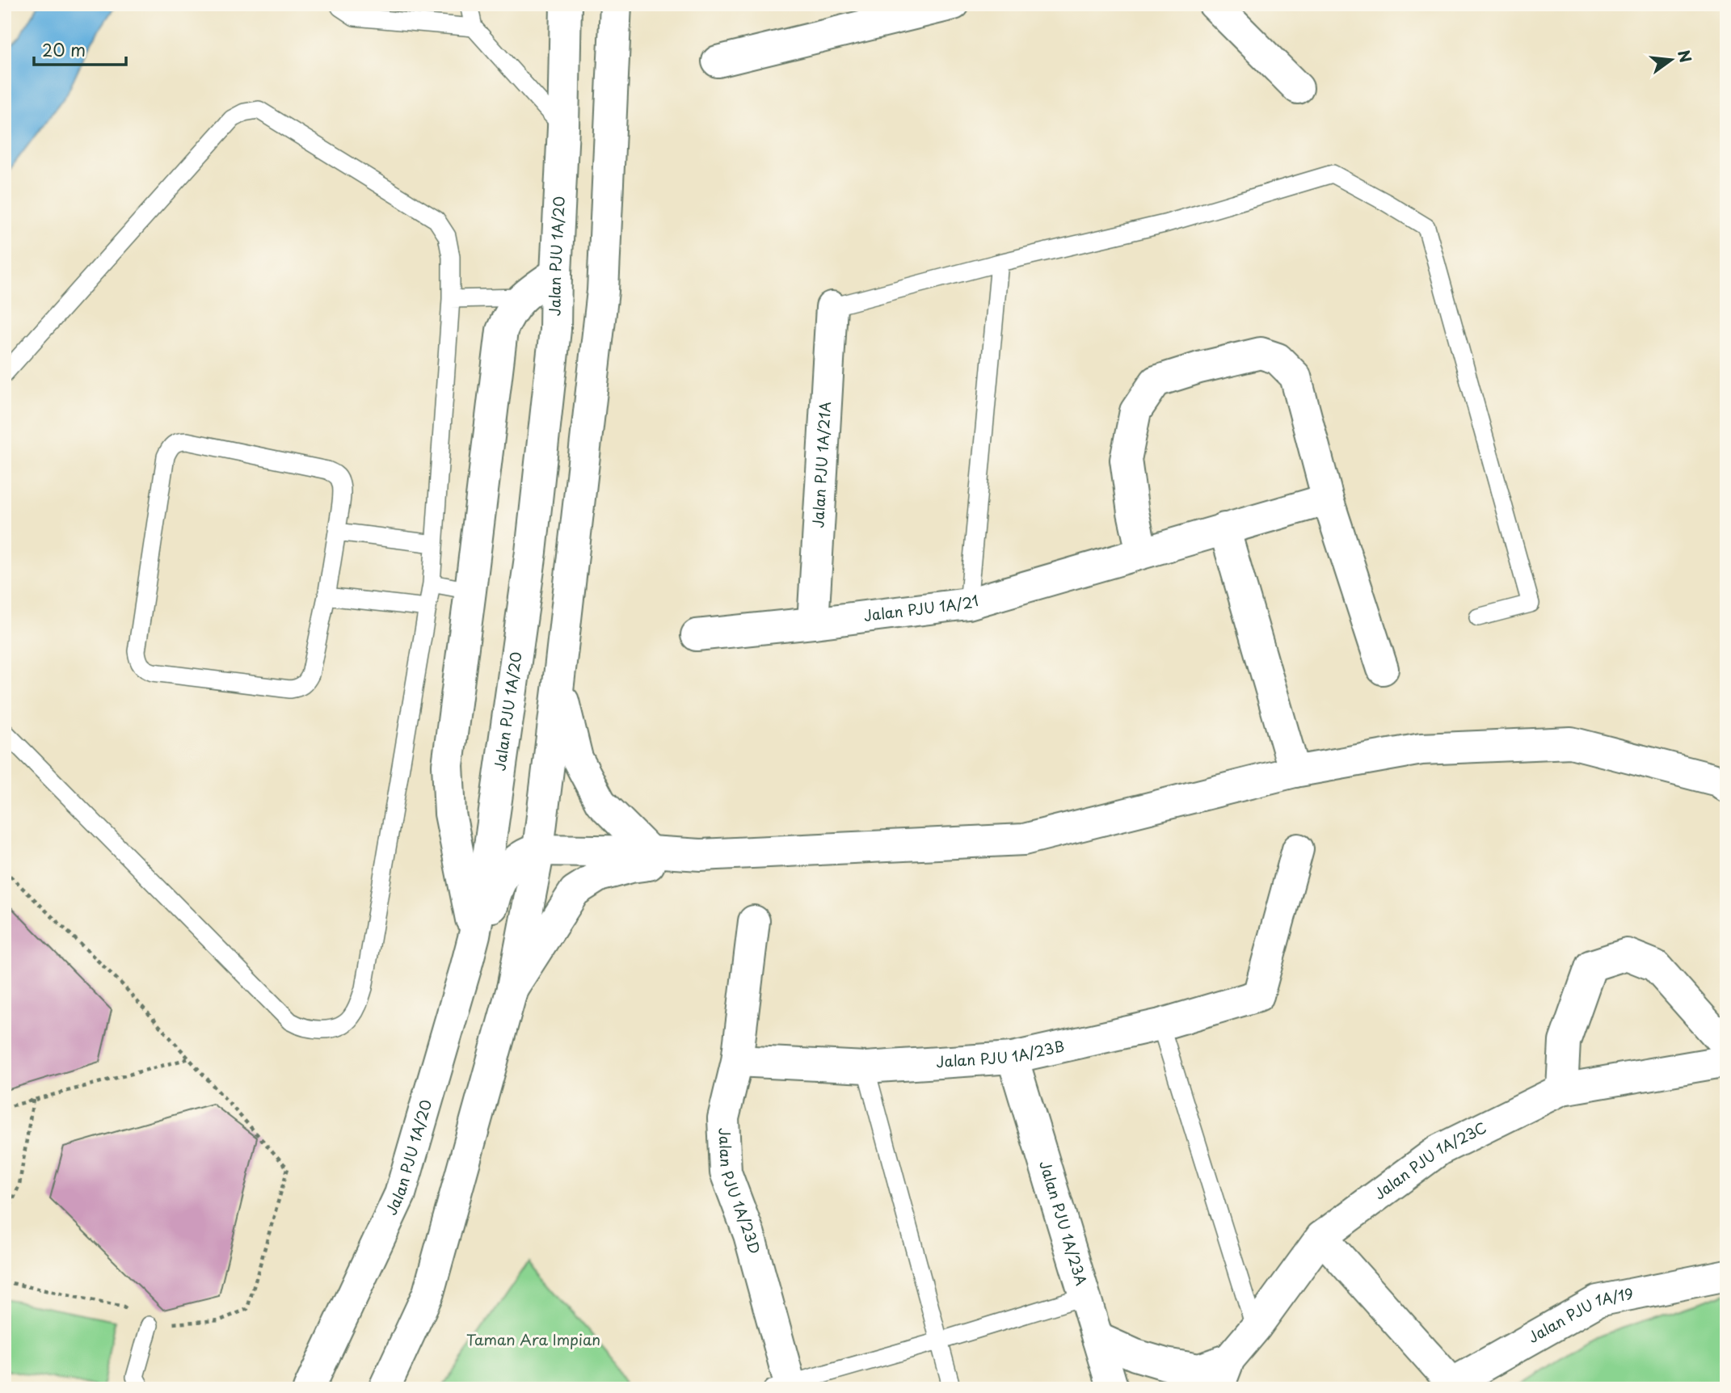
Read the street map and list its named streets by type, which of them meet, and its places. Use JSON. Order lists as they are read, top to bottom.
{
  "streets": {
    "street": [
      "Jalan PJU 1A/20",
      "Jalan PJU 1A/21A",
      "Jalan PJU 1A/21",
      "Jalan PJU 1A/23B",
      "Jalan PJU 1A/23C",
      "Jalan PJU 1A/23D",
      "Jalan PJU 1A/23A",
      "Jalan PJU 1A/19"
    ]
  },
  "crossings": [
    ["Jalan PJU 1A/21A", "Jalan PJU 1A/21"],
    ["Jalan PJU 1A/23B", "Jalan PJU 1A/23D"],
    ["Jalan PJU 1A/23B", "Jalan PJU 1A/23A"]
  ],
  "parks": ["Taman Ara Impian"],
  "scale_bar": "20 m",
  "north": "right"
}
